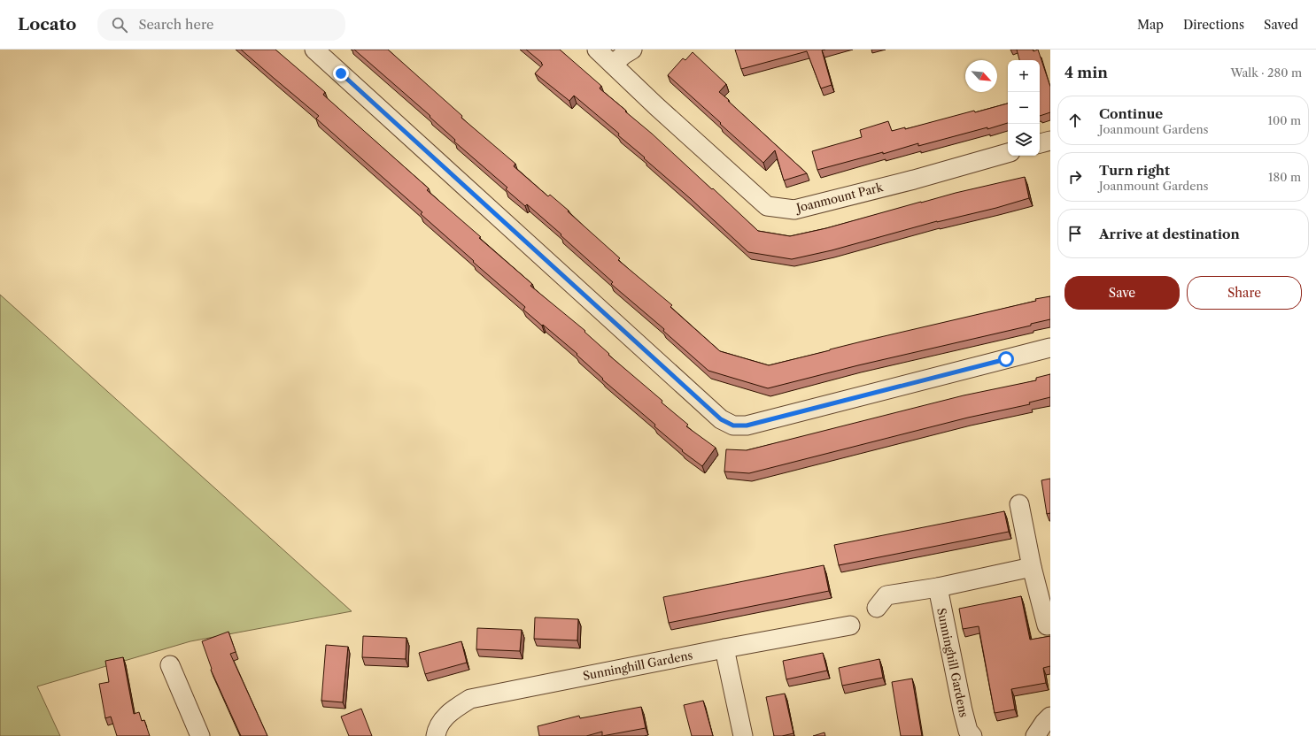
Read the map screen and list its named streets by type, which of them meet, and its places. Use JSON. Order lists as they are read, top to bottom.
{
  "streets": {
    "street": ["Joanmount Park", "Sunninghill Gardens"]
  },
  "north": "bottom right",
  "page": {
    "header": "Locato",
    "search": "Search here",
    "nav": ["Map", "Directions", "Saved"],
    "heading": ["4 min", "Walk · 280 m"],
    "map_buttons": ["+", "−"],
    "list": [
      ["Continue", "Joanmount Gardens", "100 m"],
      ["Turn right", "Joanmount Gardens", "180 m"],
      "Arrive at destination"
    ],
    "buttons": ["Save", "Share"]
  }
}
